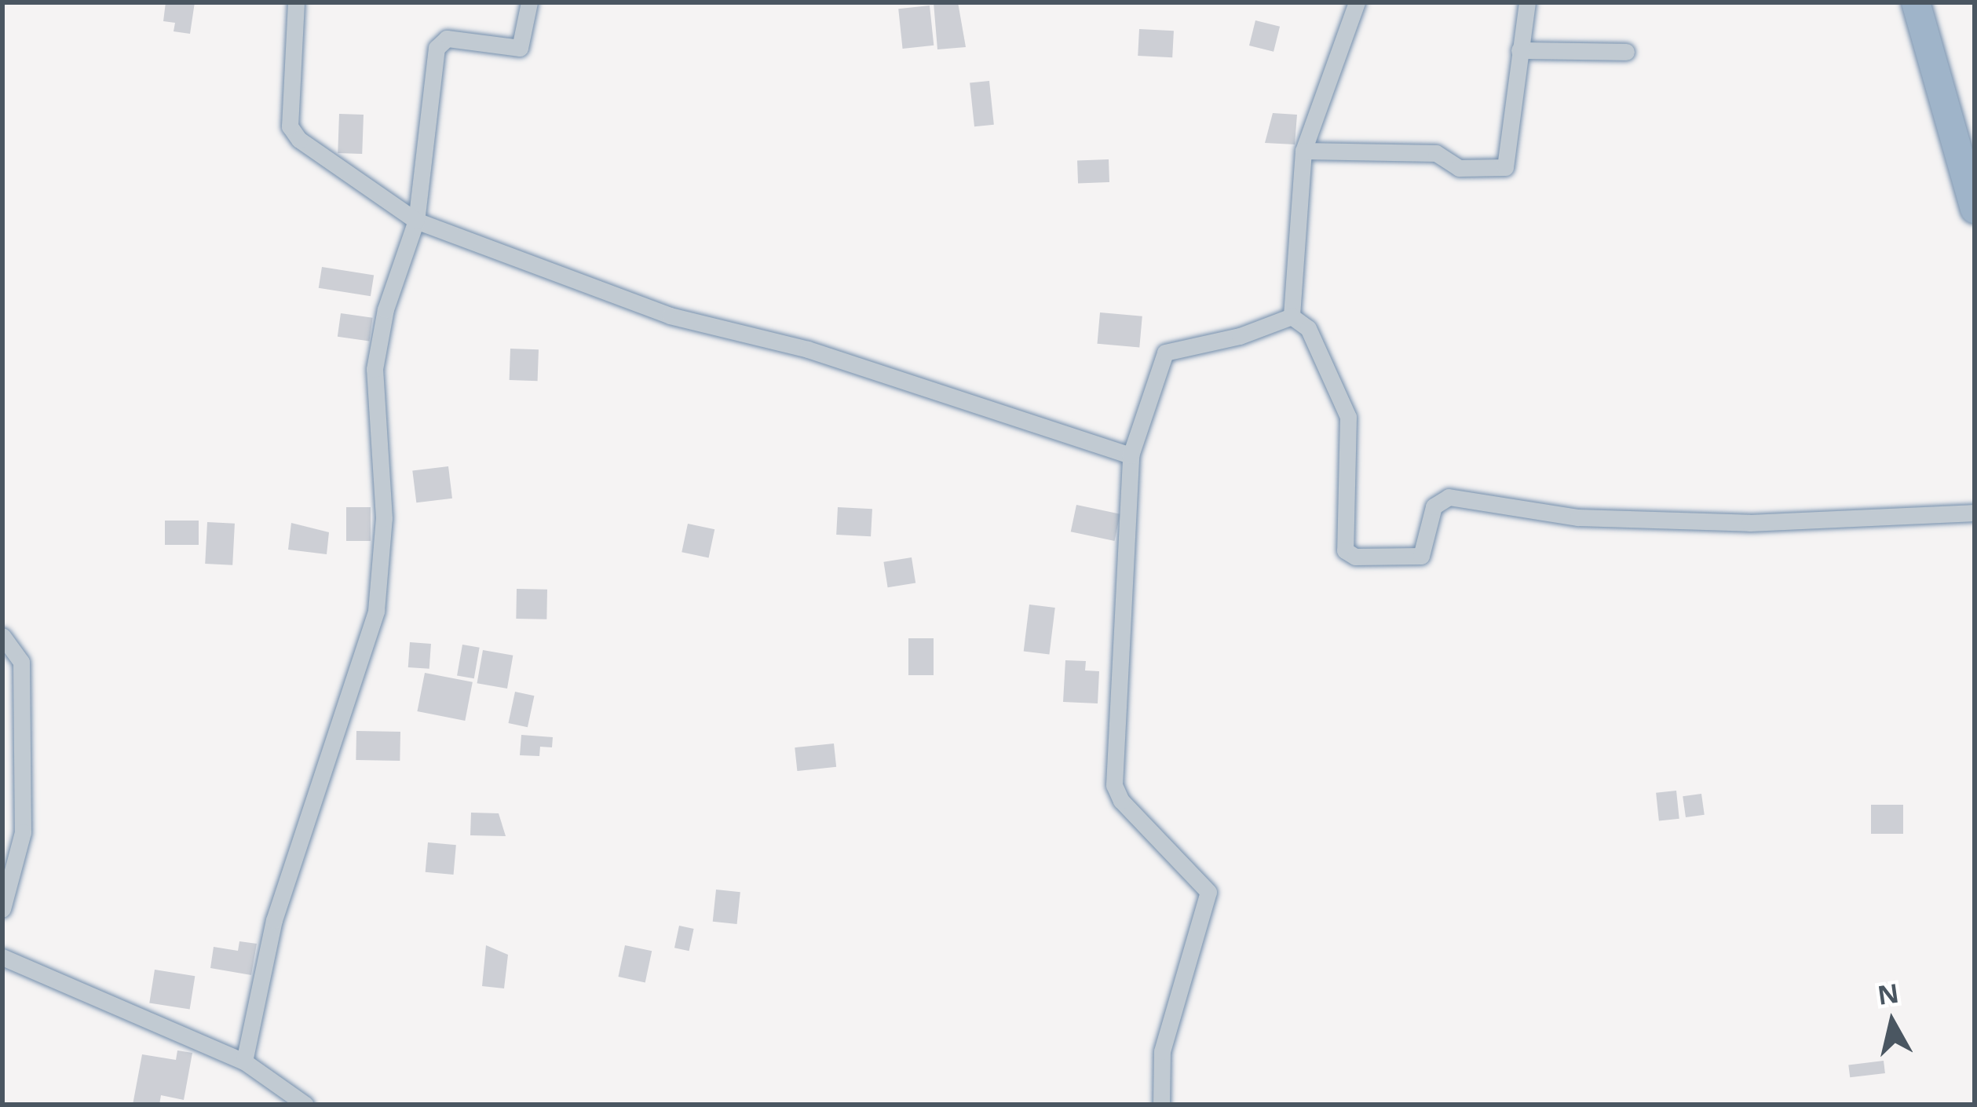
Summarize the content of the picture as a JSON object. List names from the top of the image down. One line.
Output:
{"north":"top"}
